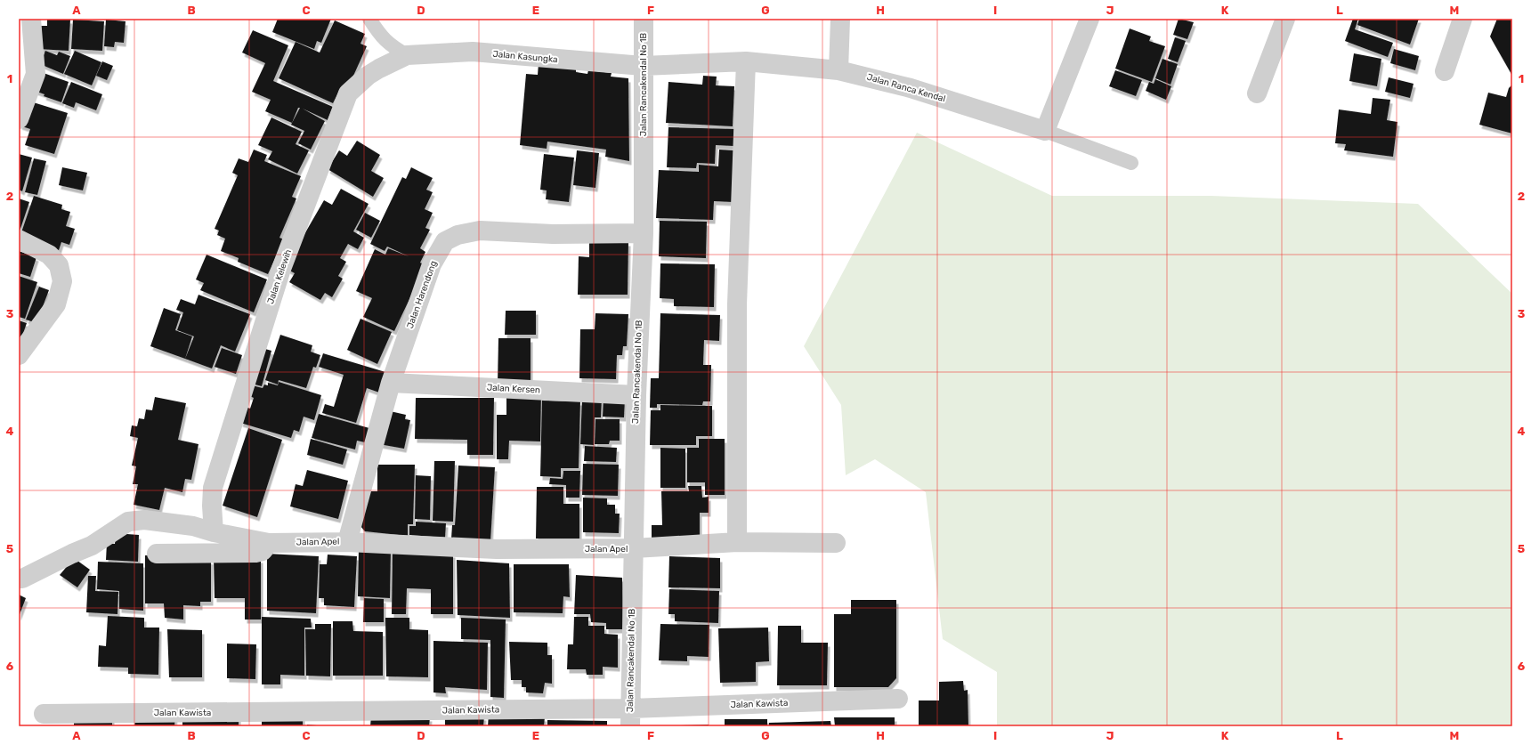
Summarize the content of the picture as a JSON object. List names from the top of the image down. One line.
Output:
{"streets":{"street":["Jalan Kasungka","Jalan Rancakendal No 1B","Jalan Ranca Kendal","Jalan Kelewih","Jalan Harendong","Jalan Kersen","Jalan Apel","Jalan Kawista"]},"crossings":[["Jalan Kasungka","Jalan Rancakendal No 1B"],["Jalan Kasungka","Jalan Ranca Kendal"],["Jalan Kasungka","Jalan Kelewih"],["Jalan Rancakendal No 1B","Jalan Ranca Kendal"],["Jalan Rancakendal No 1B","Jalan Harendong"],["Jalan Rancakendal No 1B","Jalan Kersen"],["Jalan Rancakendal No 1B","Jalan Apel"],["Jalan Rancakendal No 1B","Jalan Kawista"],["Jalan Kelewih","Jalan Apel"],["Jalan Harendong","Jalan Kersen"],["Jalan Harendong","Jalan Apel"]],"grid":{"columns":["A","B","C","D","E","F","G","H","I","J","K","L","M"],"rows":["1","2","3","4","5","6"]}}
